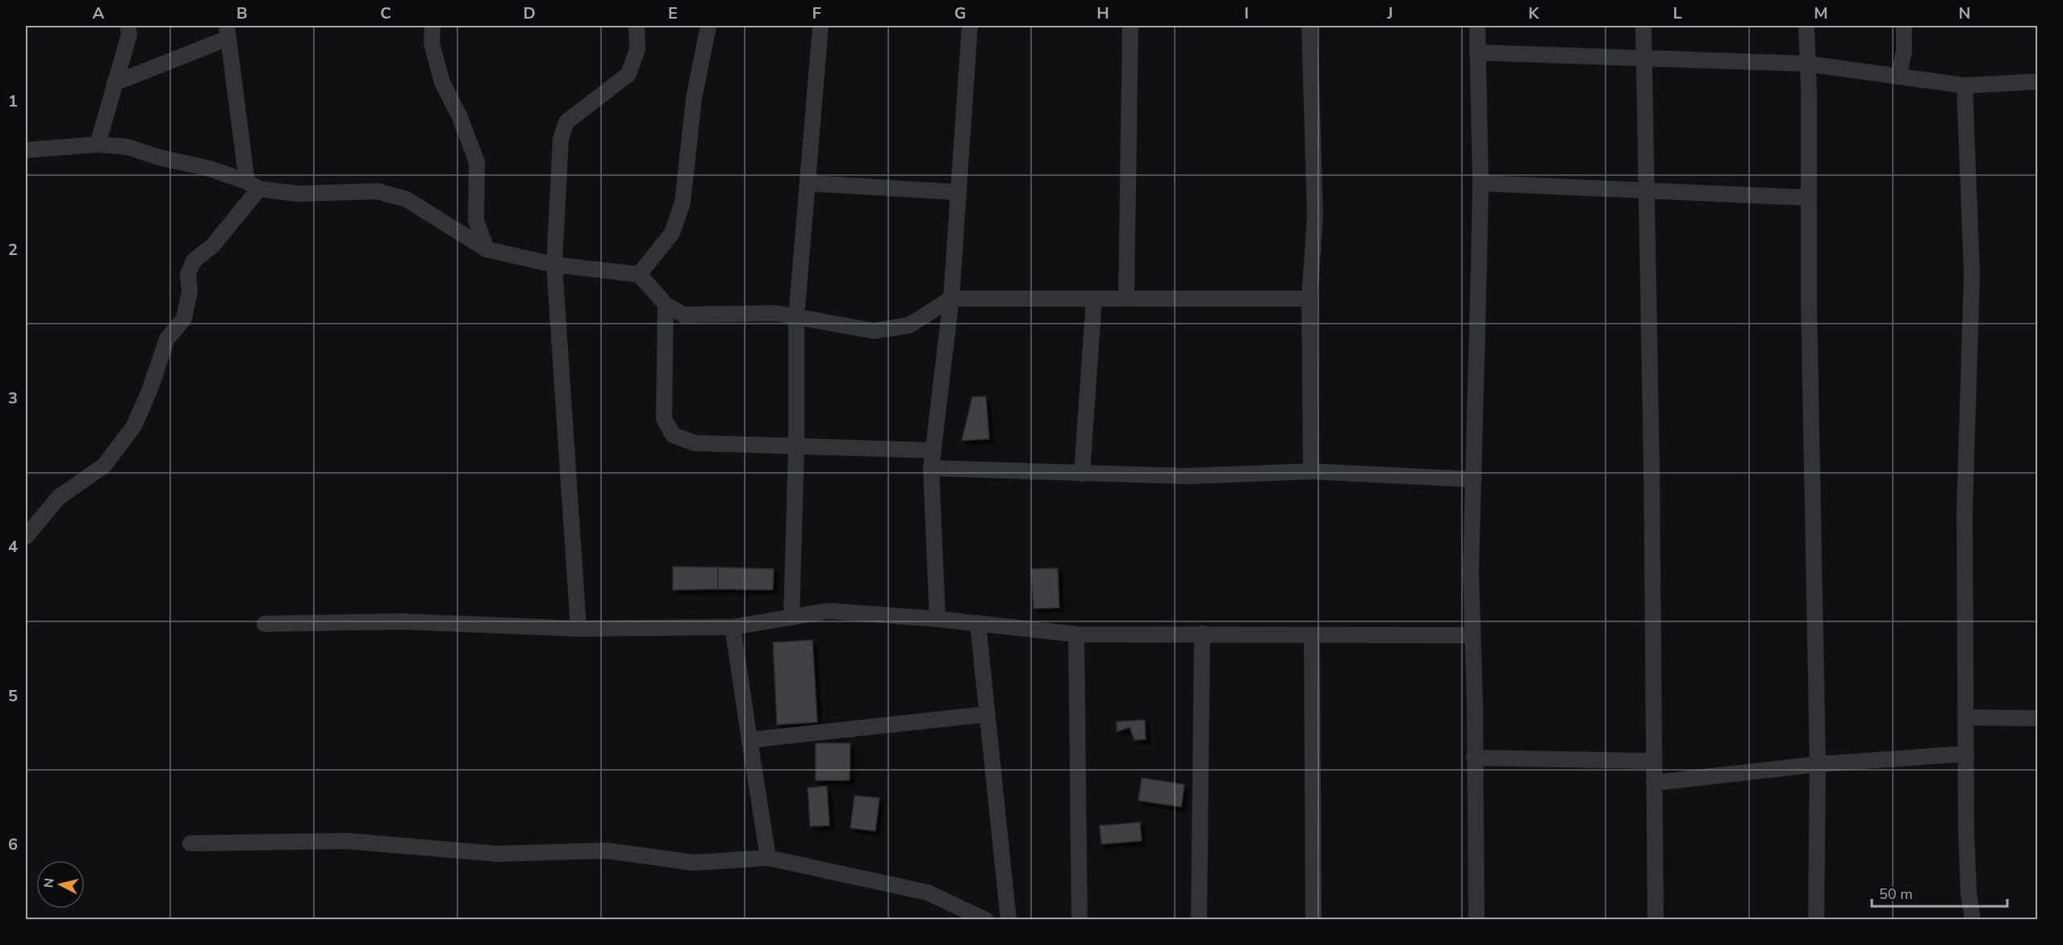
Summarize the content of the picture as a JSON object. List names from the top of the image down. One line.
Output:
{"scale_bar":"50 m","north":"left","grid":{"columns":["A","B","C","D","E","F","G","H","I","J","K","L","M","N"],"rows":["1","2","3","4","5","6"]}}
